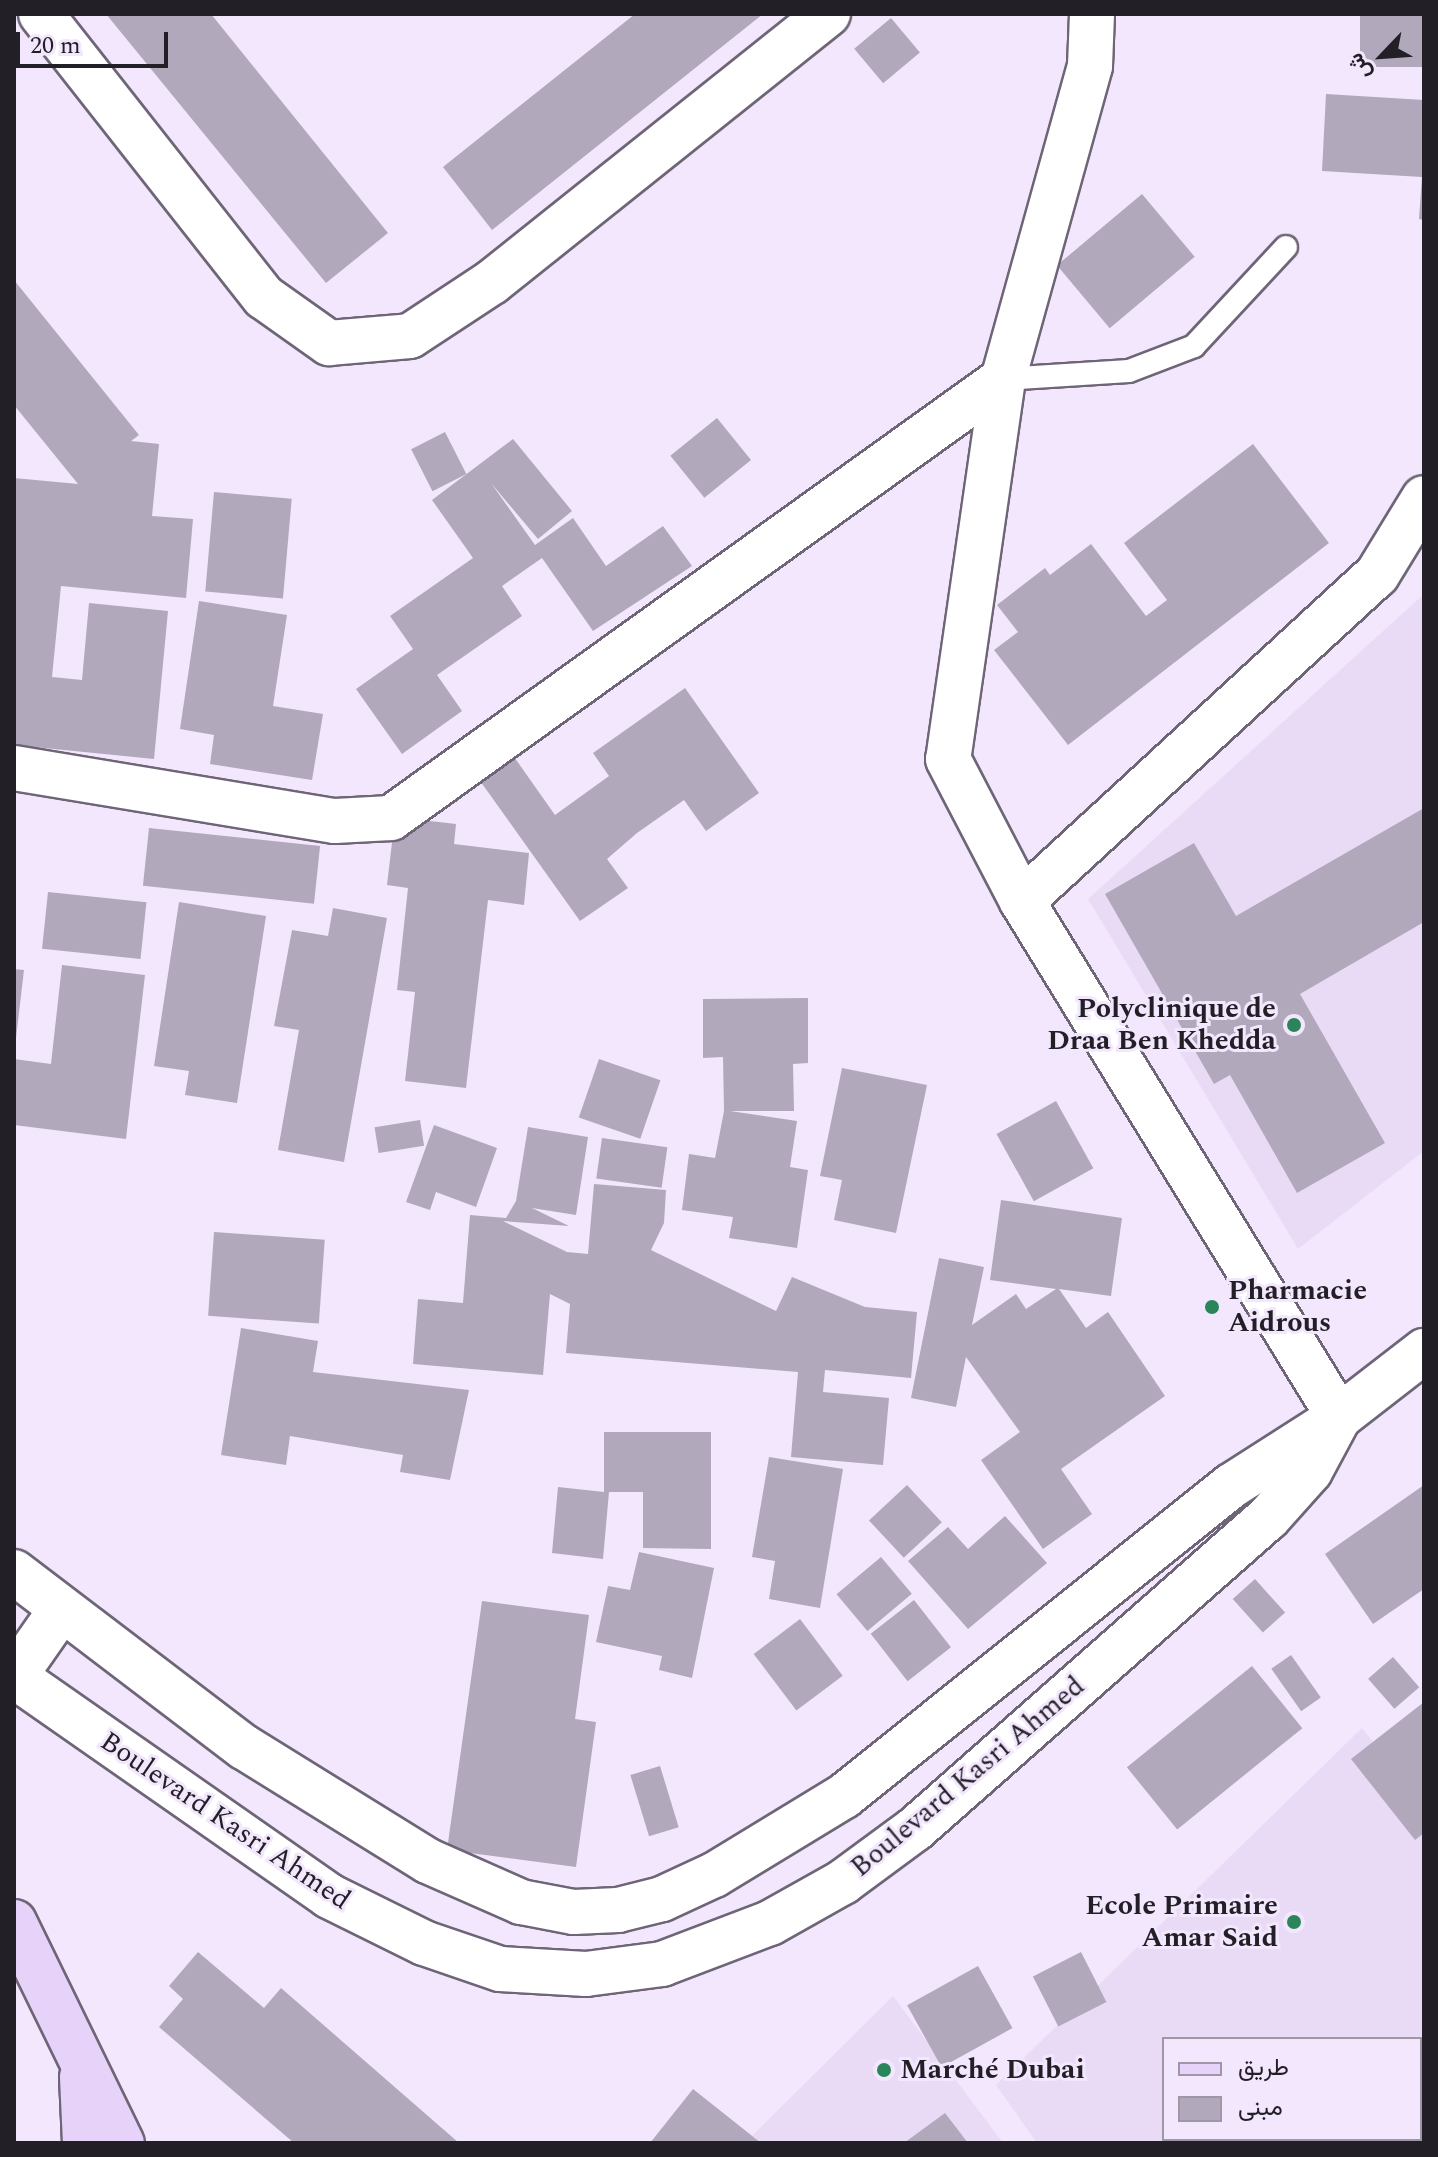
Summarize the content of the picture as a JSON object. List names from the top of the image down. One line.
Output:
{"streets":{"street":["Boulevard Kasri Ahmed"]},"places":["Polyclinique de Draa Ben Khedda","Pharmacie Aidrous","Ecole Primaire Amar Said","Marché Dubai"],"legend":["طريق","مبنى"],"scale_bar":"20 m","north":"bottom left"}
